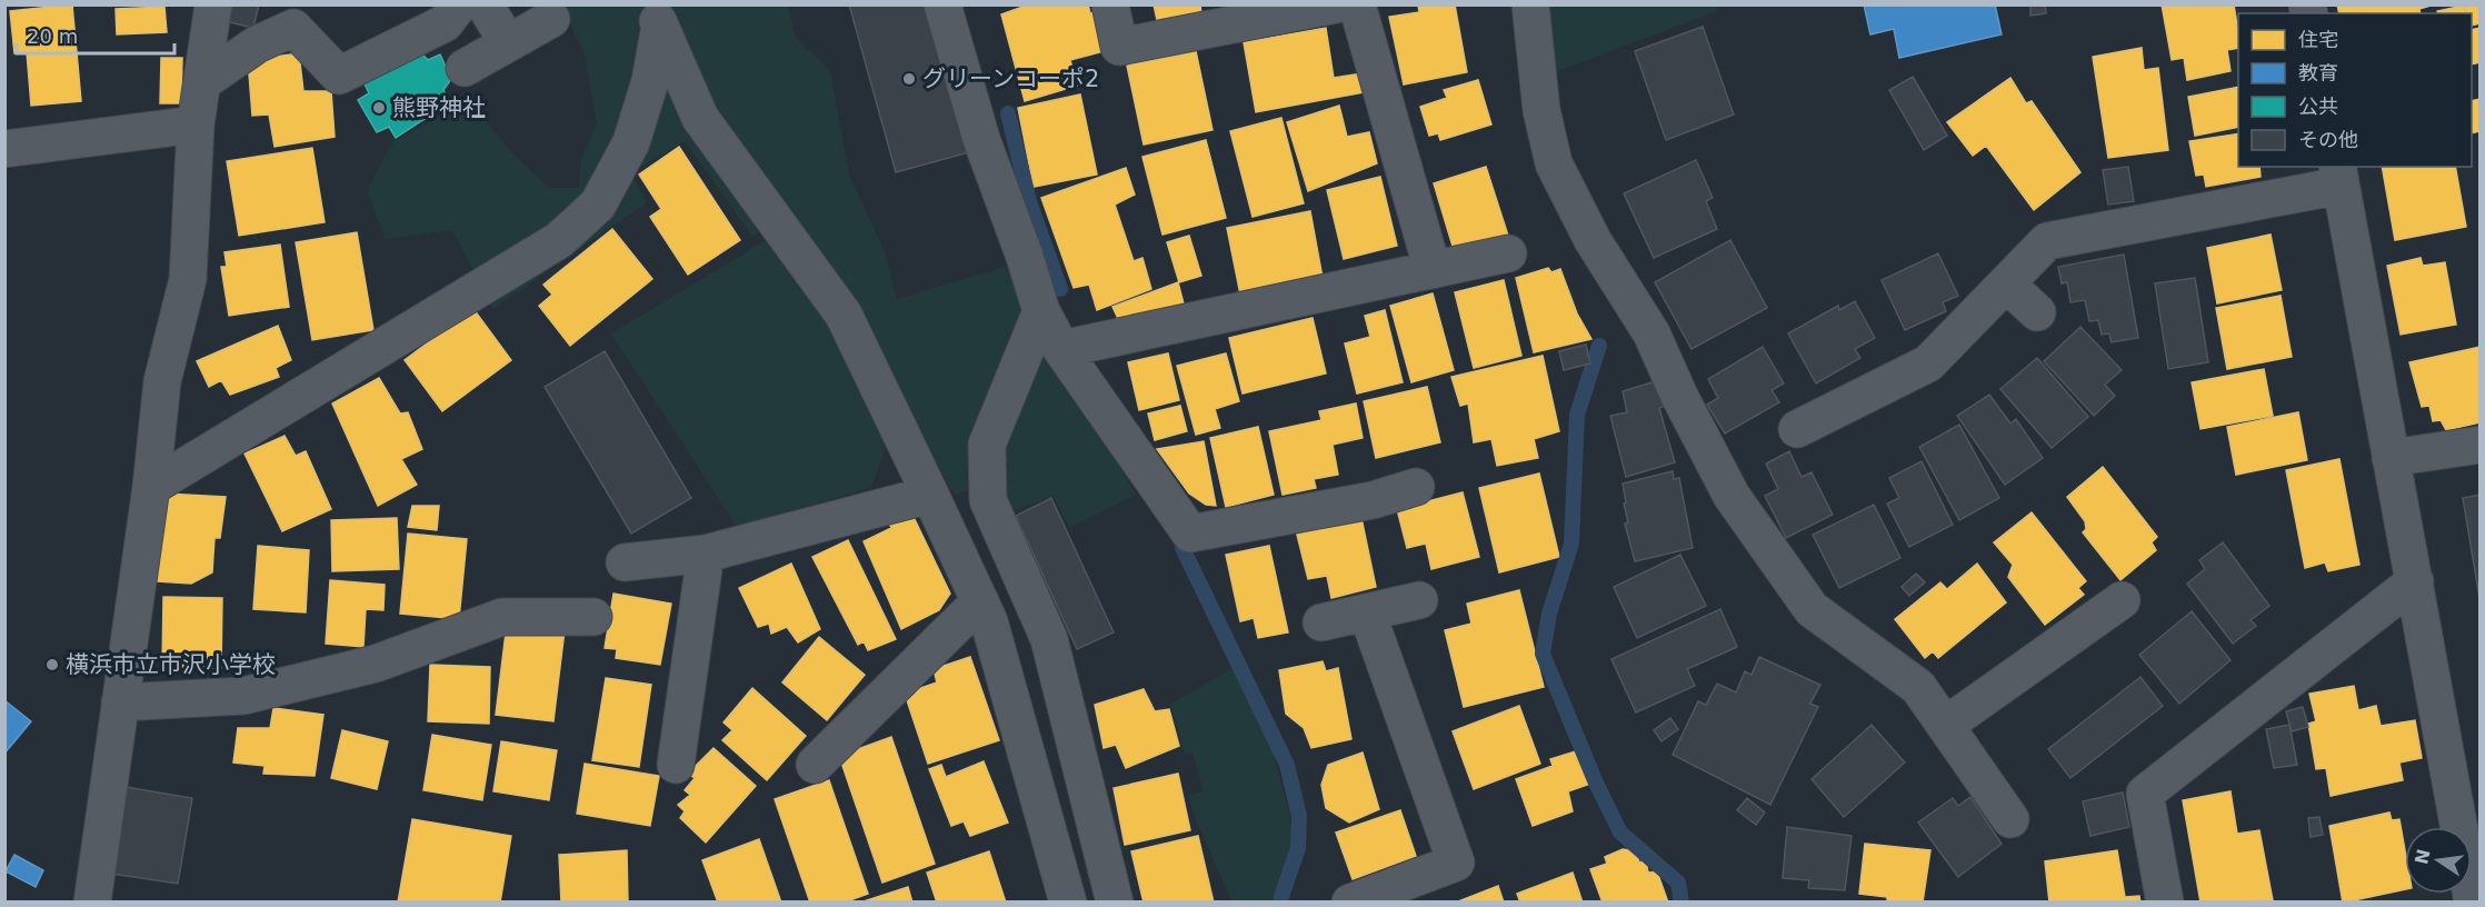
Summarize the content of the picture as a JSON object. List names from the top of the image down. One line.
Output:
{"places":["グリーンコーポ2","熊野神社","横浜市立市沢小学校"],"legend":["住宅","教育","公共","その他"],"scale_bar":"20 m","north":"left"}
